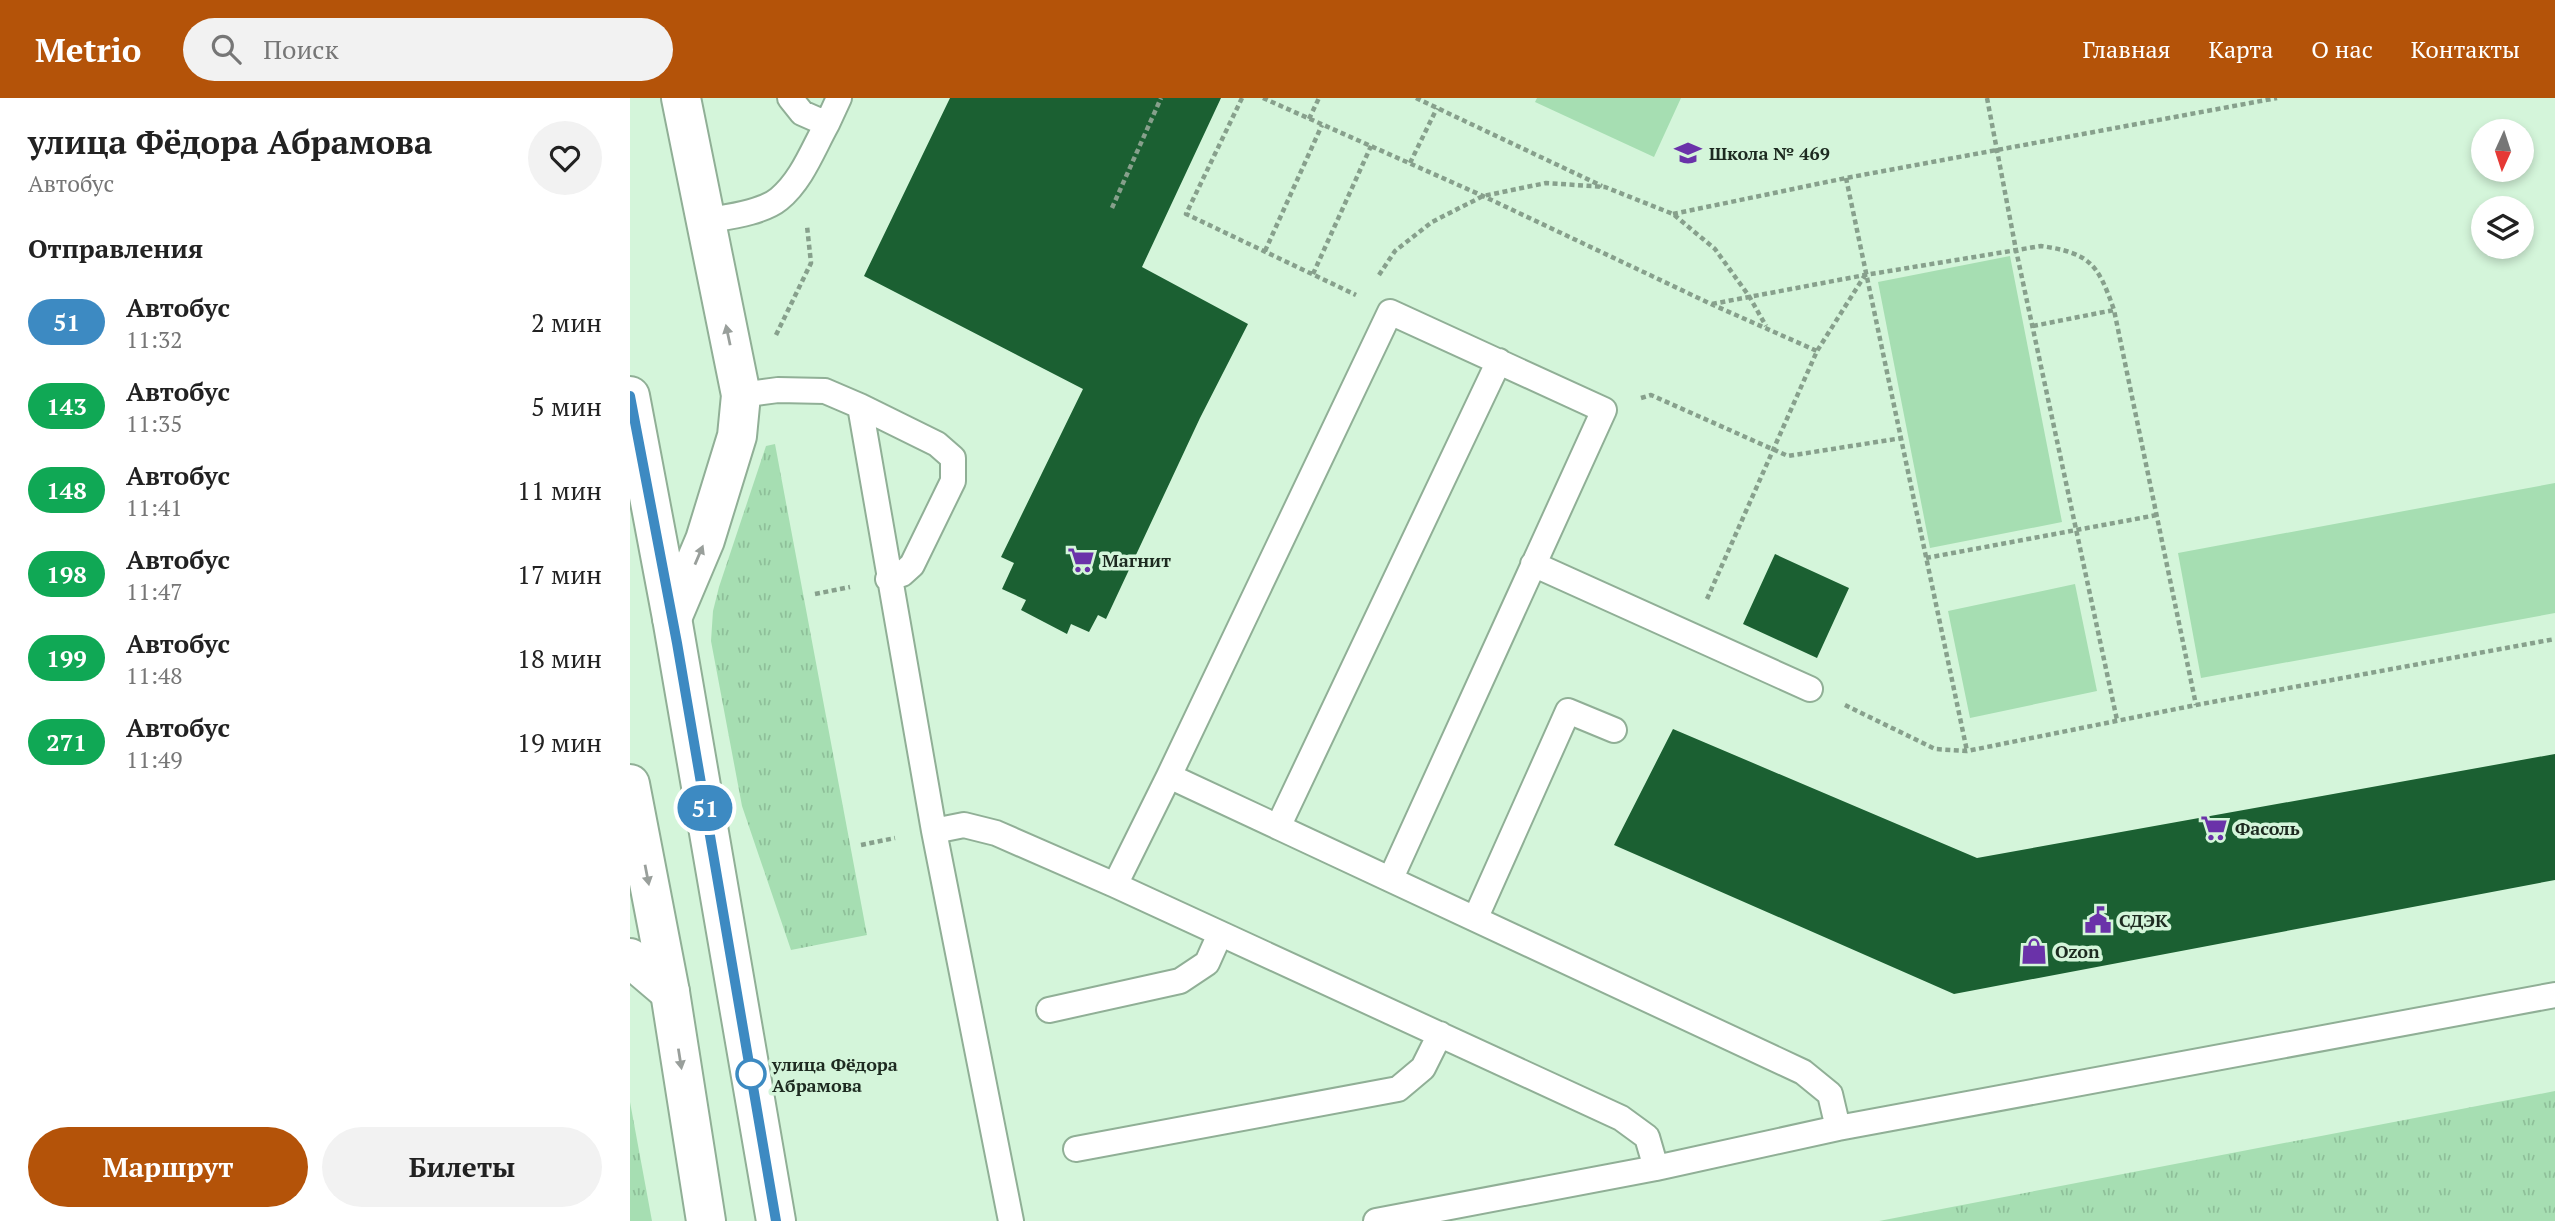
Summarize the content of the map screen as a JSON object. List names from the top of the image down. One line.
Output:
{"places":{"school or university":["Школа № 469"],"supermarket":["Магнит","Фасоль"],"public building":["СДЭК"],"shop":["Ozon"],"other":["улица Фёдора Абрамова"]},"lines":["bus line 51"],"north":"bottom","page":{"header":"Metrio","search":"Поиск","nav":["Главная","Карта","О нас","Контакты"],"heading":[["улица Фёдора Абрамова","Автобус"],"Отправления"],"on_map":"51","list":[{"mark":"51","name":"Автобус","note":"11:32","value":"2 мин"},{"mark":"143","name":"Автобус","note":"11:35","value":"5 мин"},{"mark":"148","name":"Автобус","note":"11:41","value":"11 мин"},{"mark":"198","name":"Автобус","note":"11:47","value":"17 мин"},{"mark":"199","name":"Автобус","note":"11:48","value":"18 мин"},{"mark":"271","name":"Автобус","note":"11:49","value":"19 мин"}],"buttons":["Маршрут","Билеты"]}}
